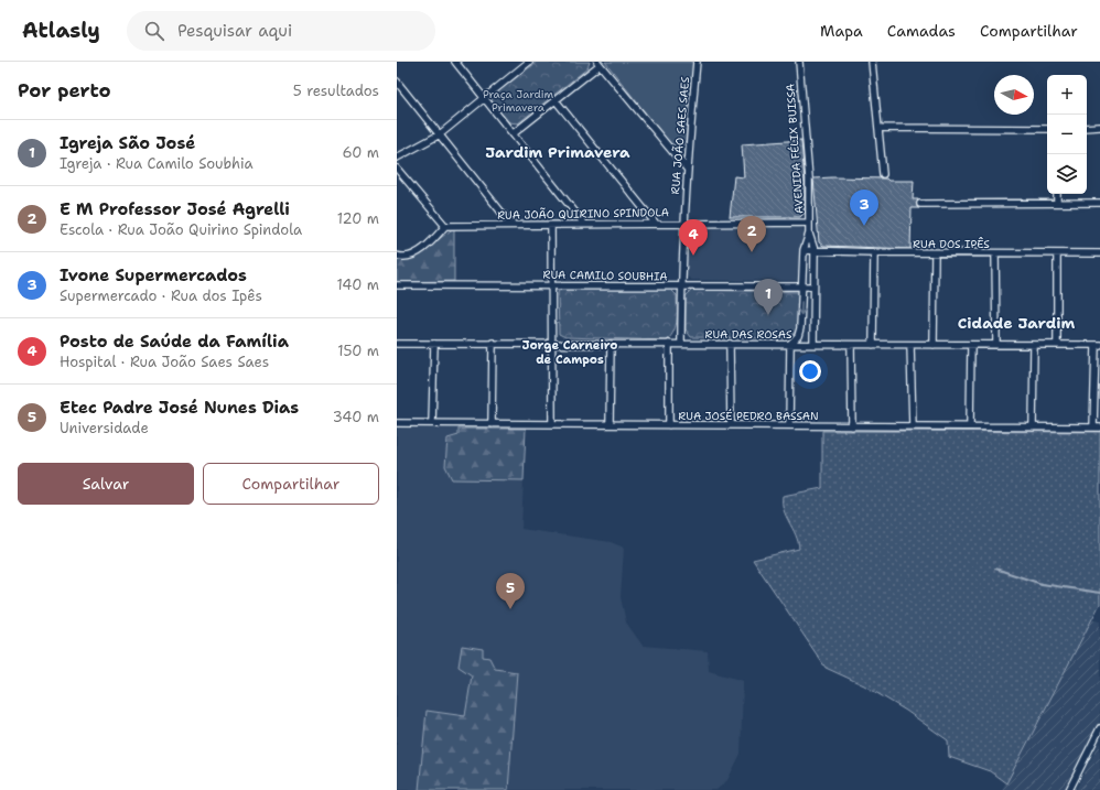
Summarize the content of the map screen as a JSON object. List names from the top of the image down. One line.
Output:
{"streets":{"street":["RUA JOÃO SAES SAES","AVENIDA FÉLIX BUISSA","RUA JOÃO QUIRINO SPINDOLA","RUA DOS IPÊS","RUA CAMILO SOUBHIA","RUA DAS ROSAS","RUA JOSÉ PEDRO BASSAN"]},"crossings":[["RUA JOÃO SAES SAES","RUA JOÃO QUIRINO SPINDOLA"],["RUA JOÃO SAES SAES","RUA CAMILO SOUBHIA"],["RUA JOÃO SAES SAES","RUA DAS ROSAS"],["AVENIDA FÉLIX BUISSA","RUA JOÃO QUIRINO SPINDOLA"],["AVENIDA FÉLIX BUISSA","RUA DOS IPÊS"],["AVENIDA FÉLIX BUISSA","RUA CAMILO SOUBHIA"],["AVENIDA FÉLIX BUISSA","RUA DAS ROSAS"]],"districts":["Jardim Primavera","Cidade Jardim","Jorge Carneiro de Campos"],"parks":["Praça Jardim Primavera"],"north":"right","page":{"header":"Atlasly","search":"Pesquisar aqui","nav":["Mapa","Camadas","Compartilhar"],"heading":["Por perto","5 resultados"],"map_buttons":["+","−"],"list":[{"mark":"1","name":"Igreja São José","note":"Igreja · Rua Camilo Soubhia","value":"60 m"},{"mark":"2","name":"E M Professor José Agrelli","note":"Escola · Rua João Quirino Spindola","value":"120 m"},{"mark":"3","name":"Ivone Supermercados","note":"Supermercado · Rua dos Ipês","value":"140 m"},{"mark":"4","name":"Posto de Saúde da Família","note":"Hospital · Rua João Saes Saes","value":"150 m"},{"mark":"5","name":"Etec Padre José Nunes Dias","note":"Universidade","value":"340 m"}],"pins":["3","2","4","1","5"],"buttons":["Salvar","Compartilhar"]}}
